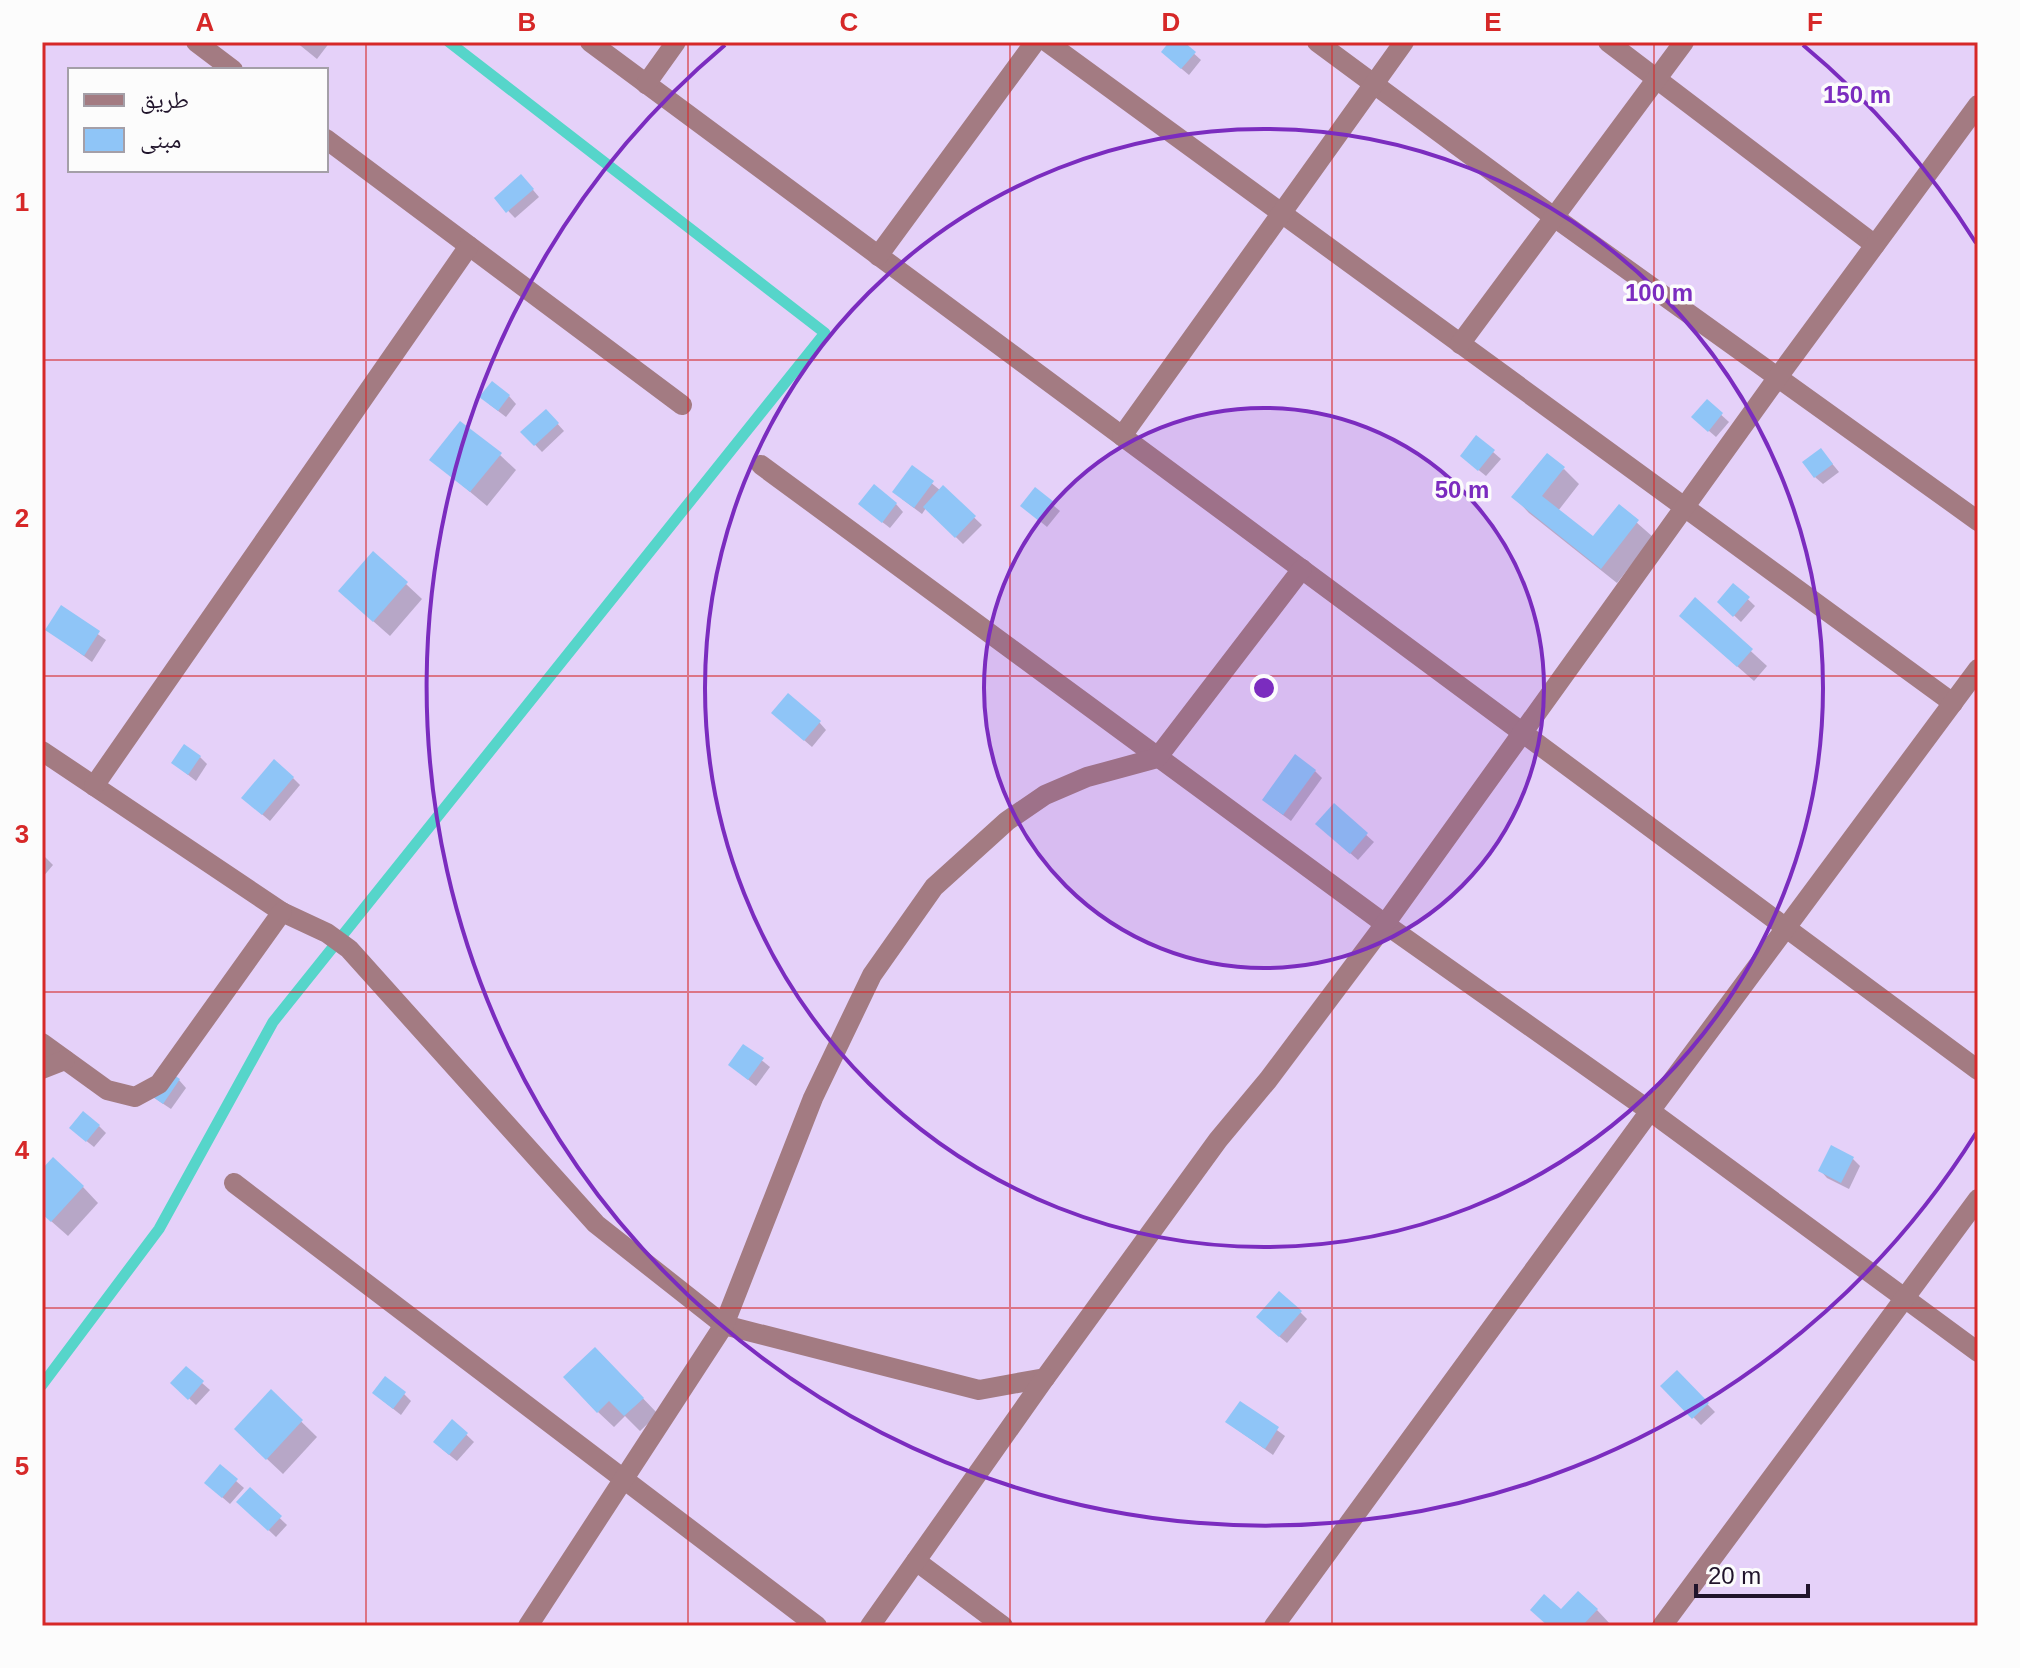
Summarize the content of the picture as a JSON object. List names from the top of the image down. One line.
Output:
{"legend":["طريق","مبنى"],"scale_bar":"20 m","grid":{"columns":["A","B","C","D","E","F"],"rows":["1","2","3","4","5"]},"rings":["150 m","100 m","50 m"]}
